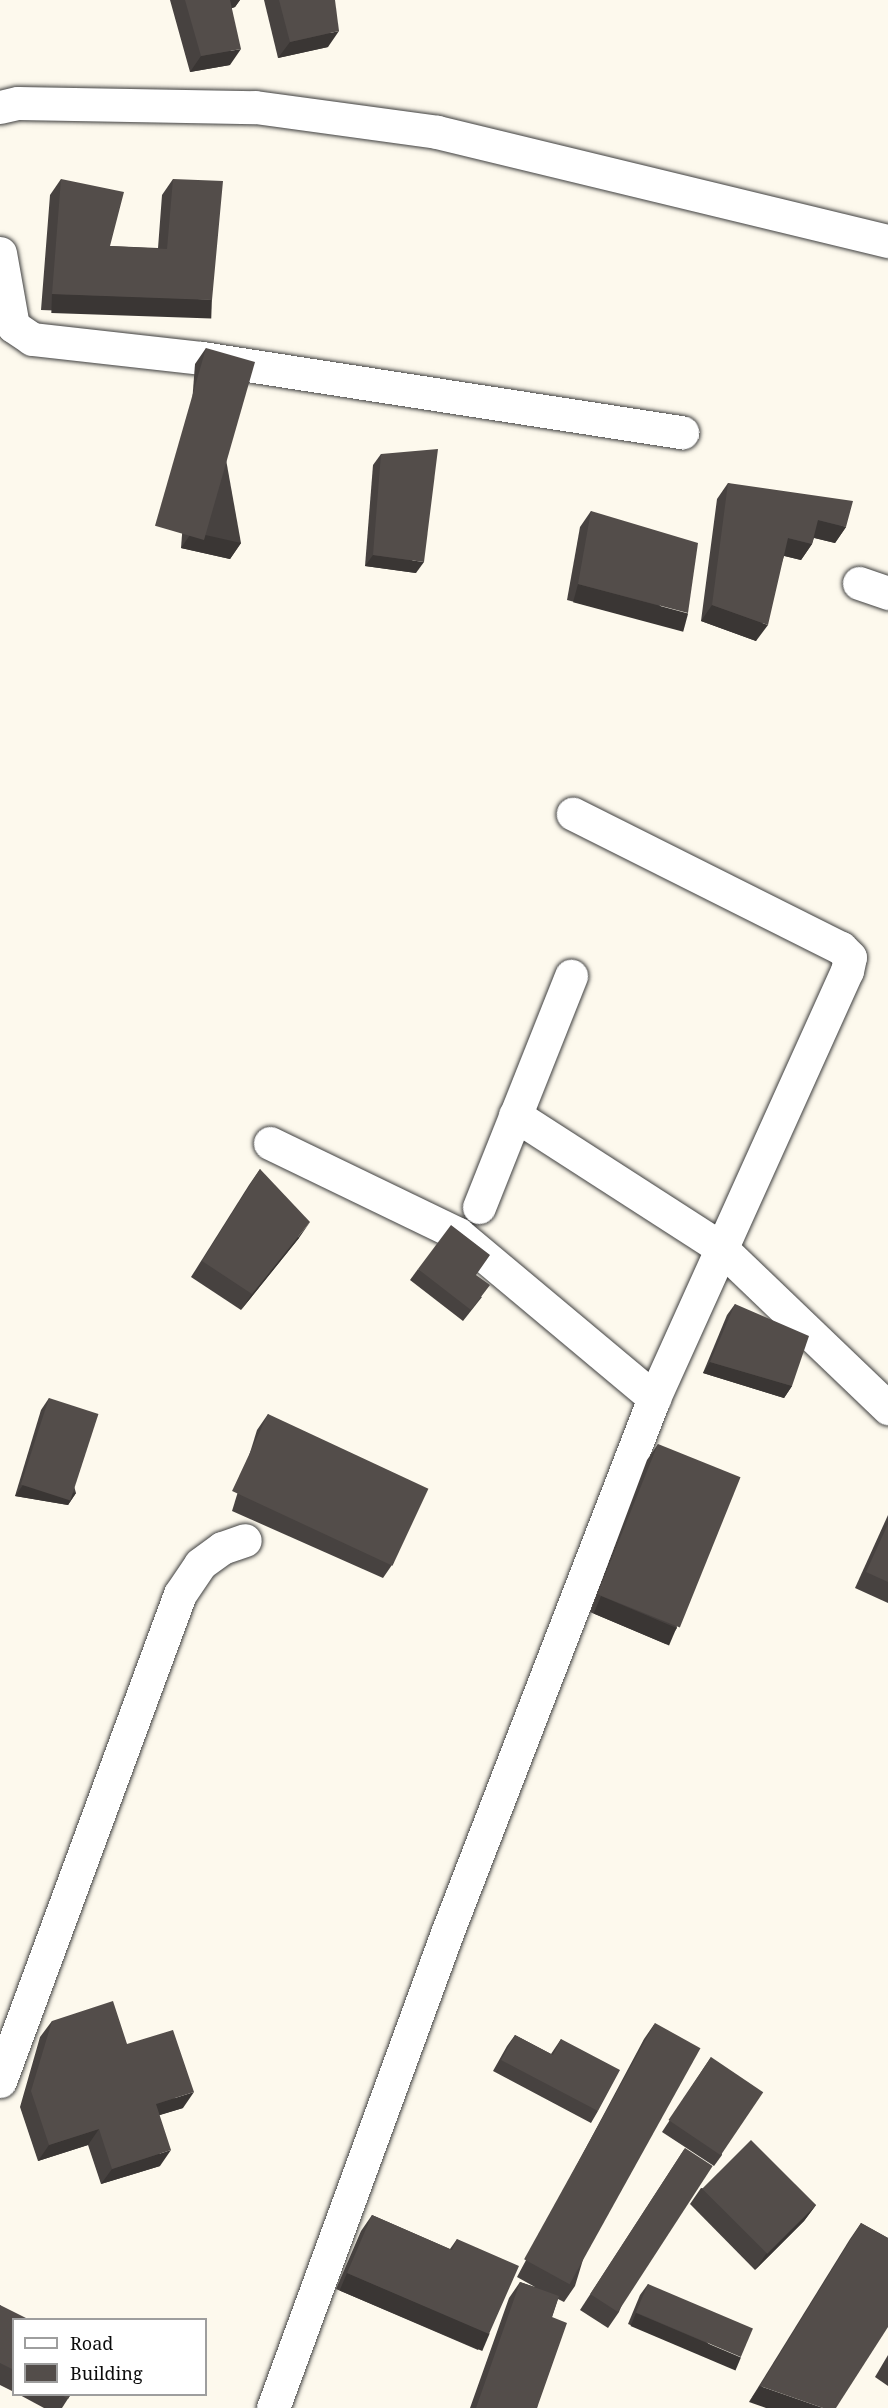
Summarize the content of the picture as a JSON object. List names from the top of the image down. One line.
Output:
{"legend":["Road","Building"]}
